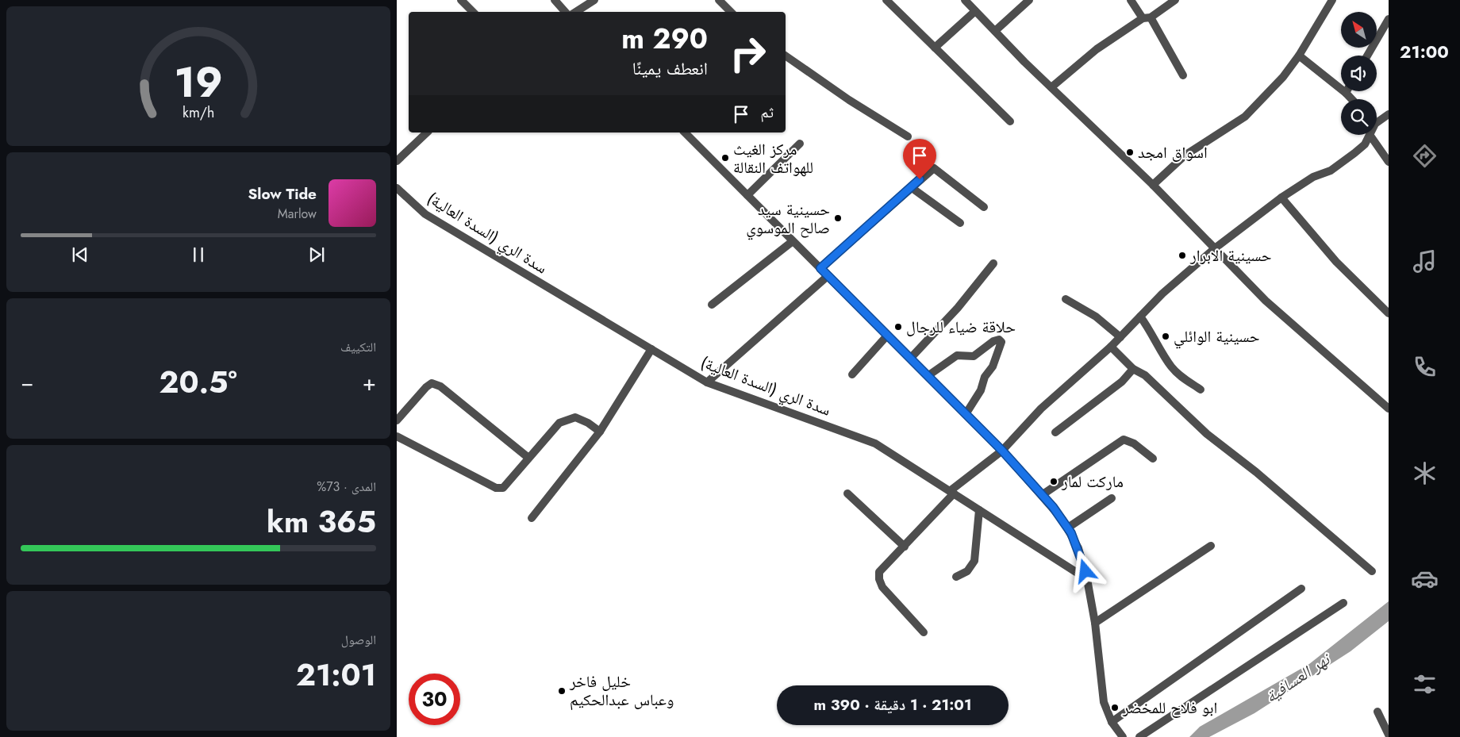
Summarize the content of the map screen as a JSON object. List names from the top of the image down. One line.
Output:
{"streets":{"street":["سدة الري (السدة العالية)"]},"water":["نهر العسافية"],"places":["اسواق امجد","مركز الغيث للهواتف النقالة","حسينية سيد صالح الموسوي","حسينية الابرار","حلاقة ضياء للرجال","حسينية الوائلي","ماركت لمار","خليل فاخر وعباس عبدالحكيم","ابو فلاح للمخضر"],"north":"top left","page":{"tabs":"21:00","turn":["290 m","انعطف يمينًا"],"then":"ثم","song":["Slow Tide","Marlow"],"tile":["التكييف",["المدى · 73%","365 km"],["الوصول","21:01"]],"heat":["−","20.5°","+"],"limit":"30","trip":"21:01 · 1 دقيقة · 390 m","gauge":["19","km/h"]}}
